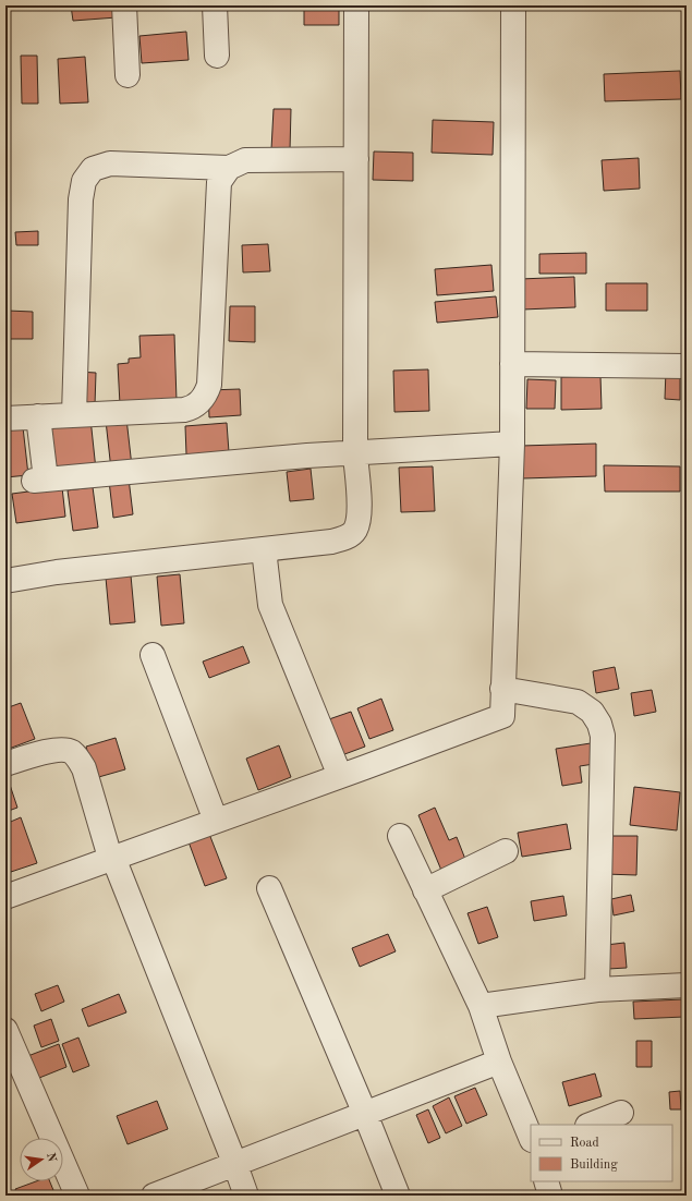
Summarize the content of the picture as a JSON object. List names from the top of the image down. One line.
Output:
{"legend":["Road","Building"],"north":"right"}
